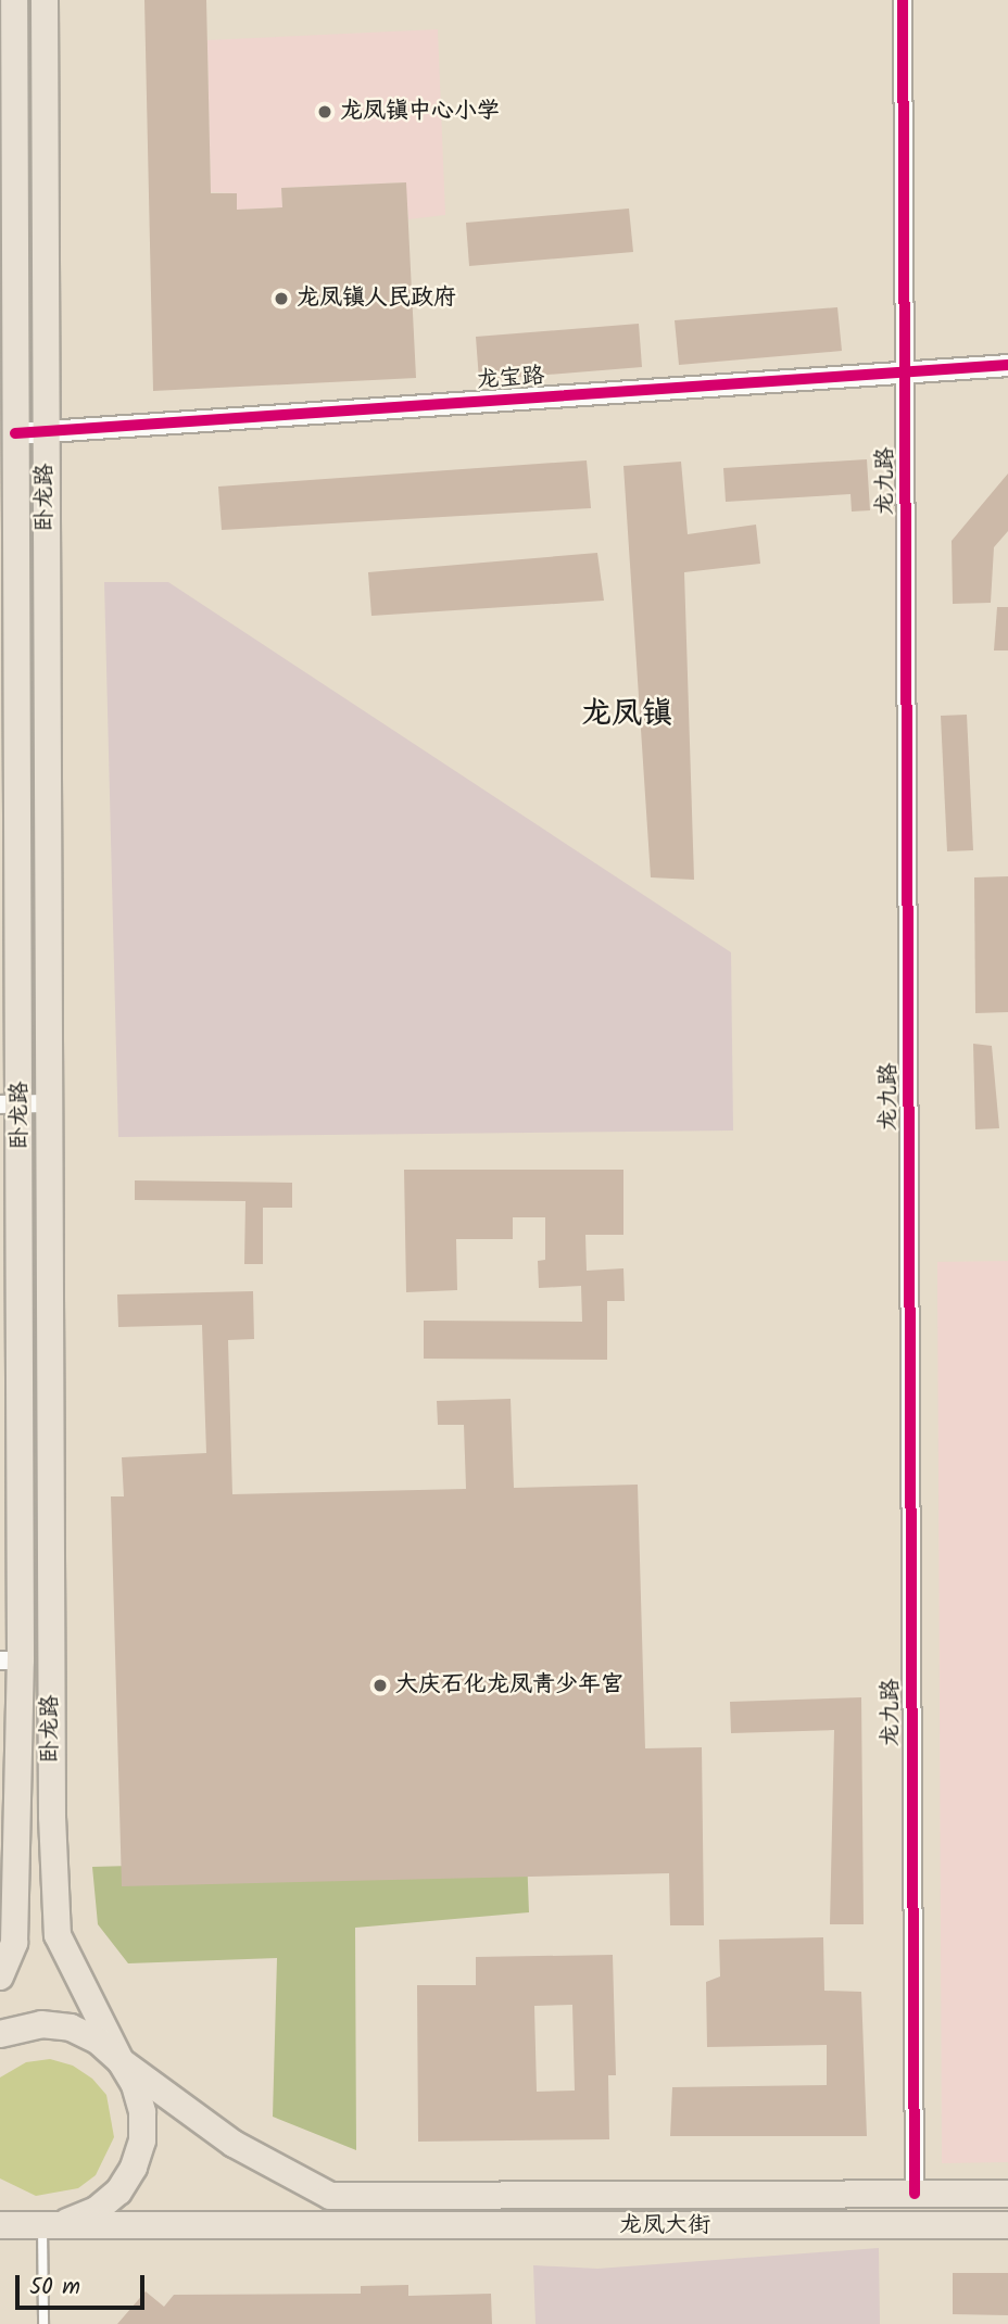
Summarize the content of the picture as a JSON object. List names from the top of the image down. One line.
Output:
{"streets":{"main road":["卧龙路","龙凤大街"],"street":["龙宝路","龙九路"]},"crossings":[["龙宝路","龙九路"],["龙宝路","卧龙路"],["龙九路","龙凤大街"],["卧龙路","龙凤大街"]],"districts":["龙凤镇"],"places":["龙凤镇中心小学","龙凤镇人民政府","大庆石化龙凤青少年宫"],"scale_bar":"50 m"}
